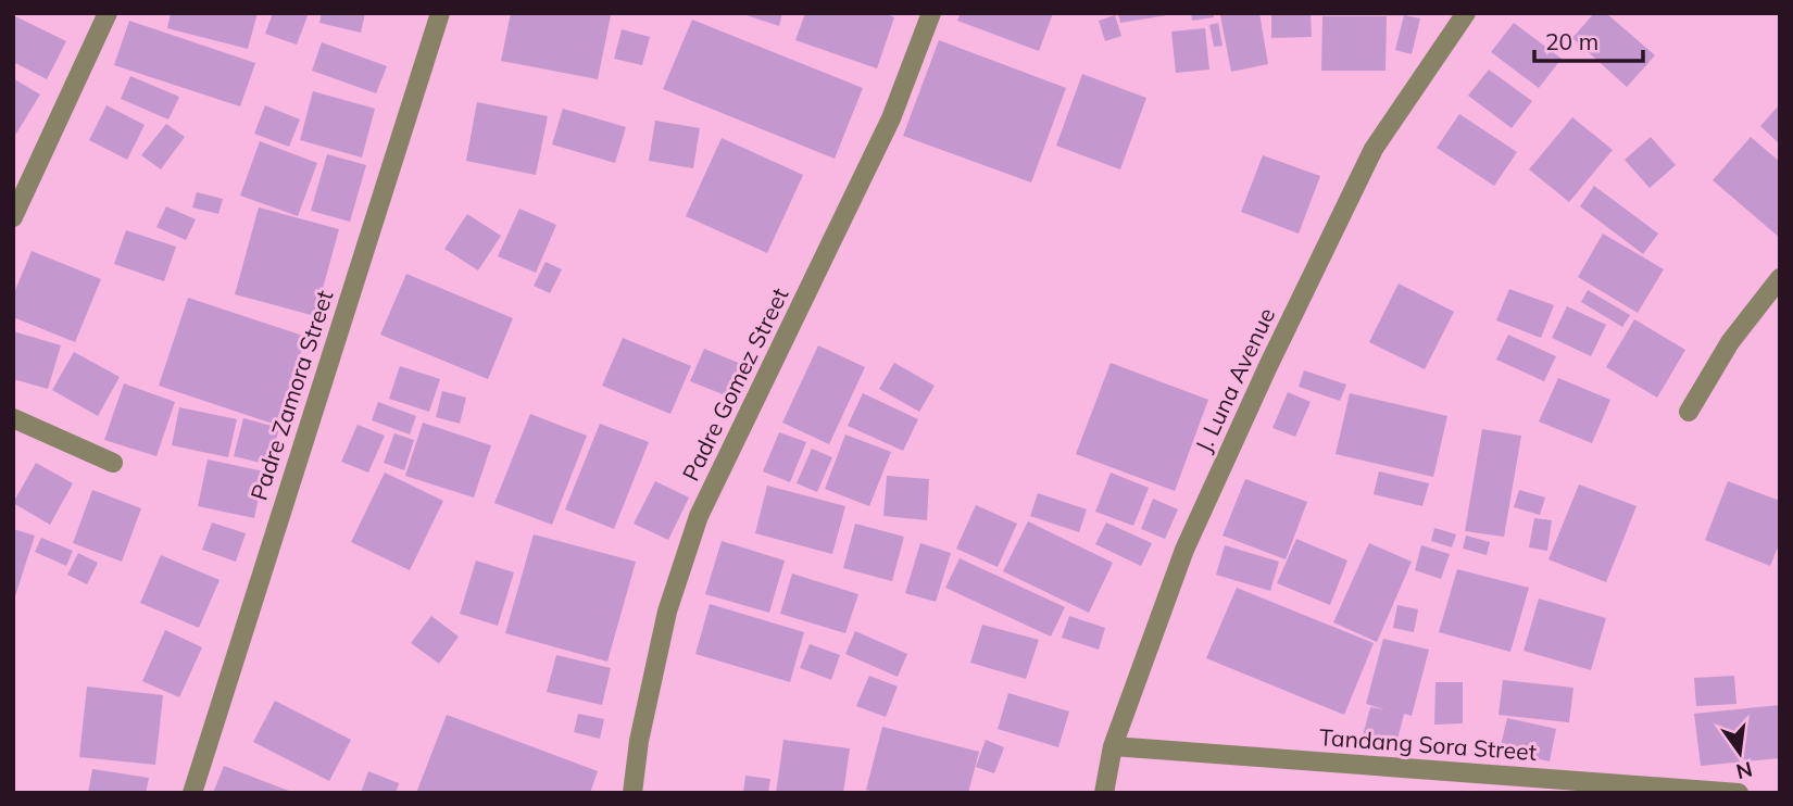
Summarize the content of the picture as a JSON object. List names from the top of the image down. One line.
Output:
{"streets":{"street":["J. Luna Avenue","Padre Gomez Street","Padre Zamora Street","Tandang Sora Street"]},"crossings":[["J. Luna Avenue","Tandang Sora Street"]],"scale_bar":"20 m","north":"bottom"}
